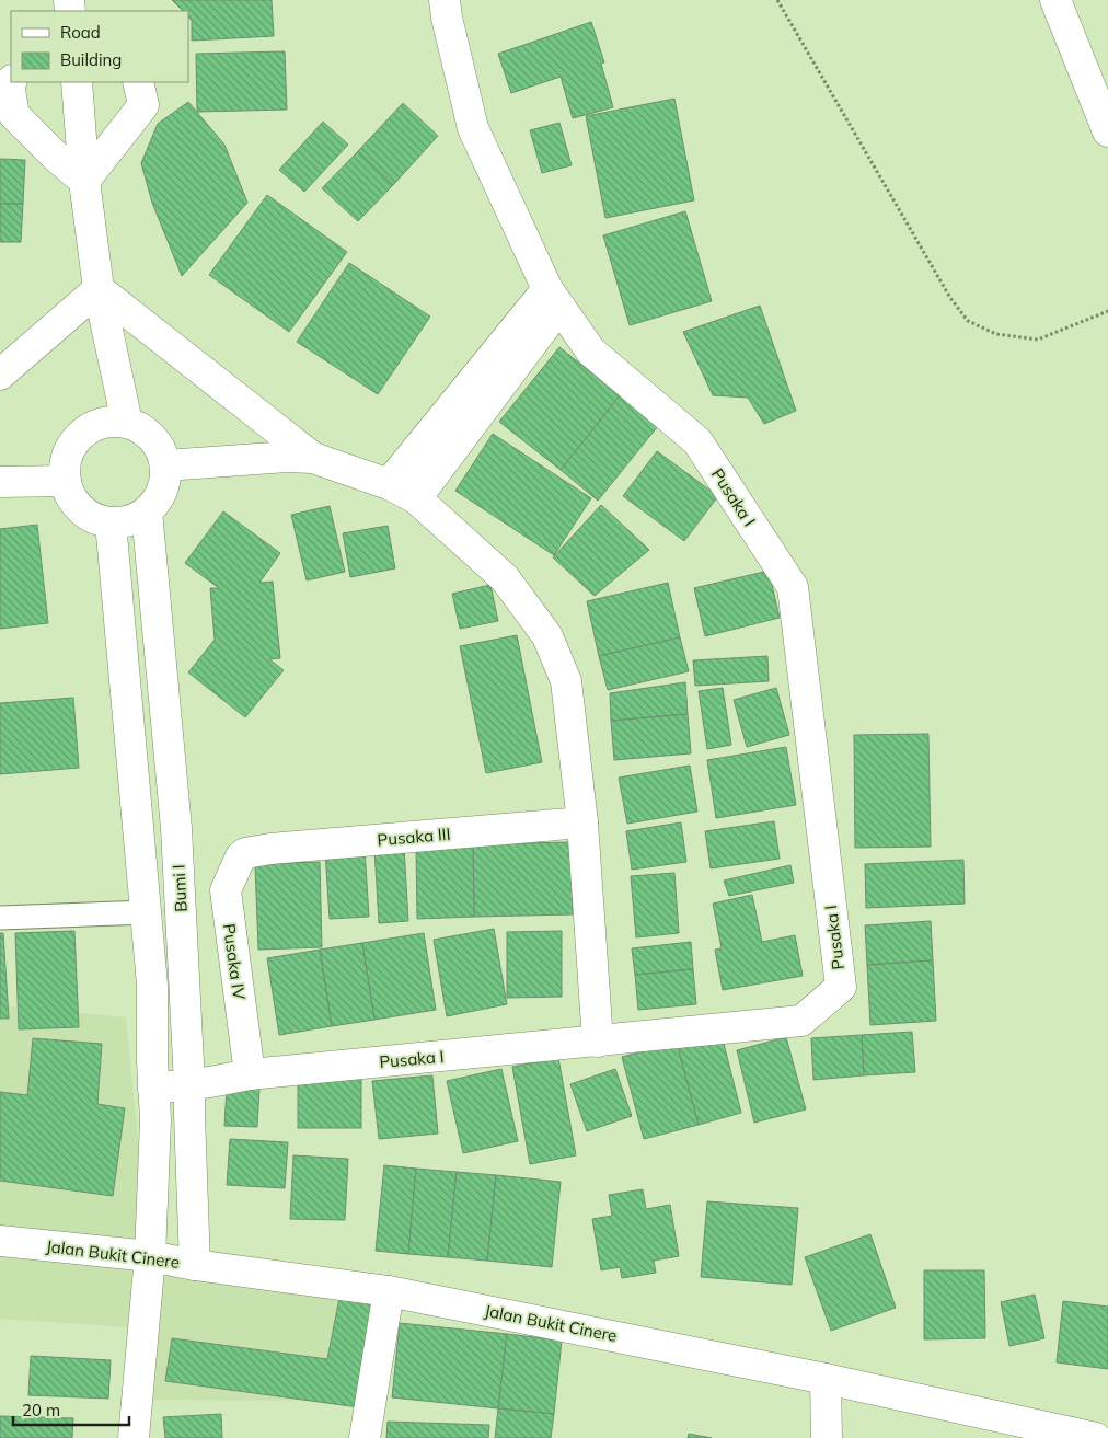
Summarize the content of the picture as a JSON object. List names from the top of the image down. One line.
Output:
{"streets":{"street":["Pusaka I","Pusaka III","Bumi I","Pusaka IV","Jalan Bukit Cinere"]},"crossings":[["Pusaka I","Bumi I"],["Pusaka I","Pusaka IV"],["Pusaka III","Pusaka IV"],["Bumi I","Jalan Bukit Cinere"]],"legend":["Road","Building"],"scale_bar":"20 m"}
